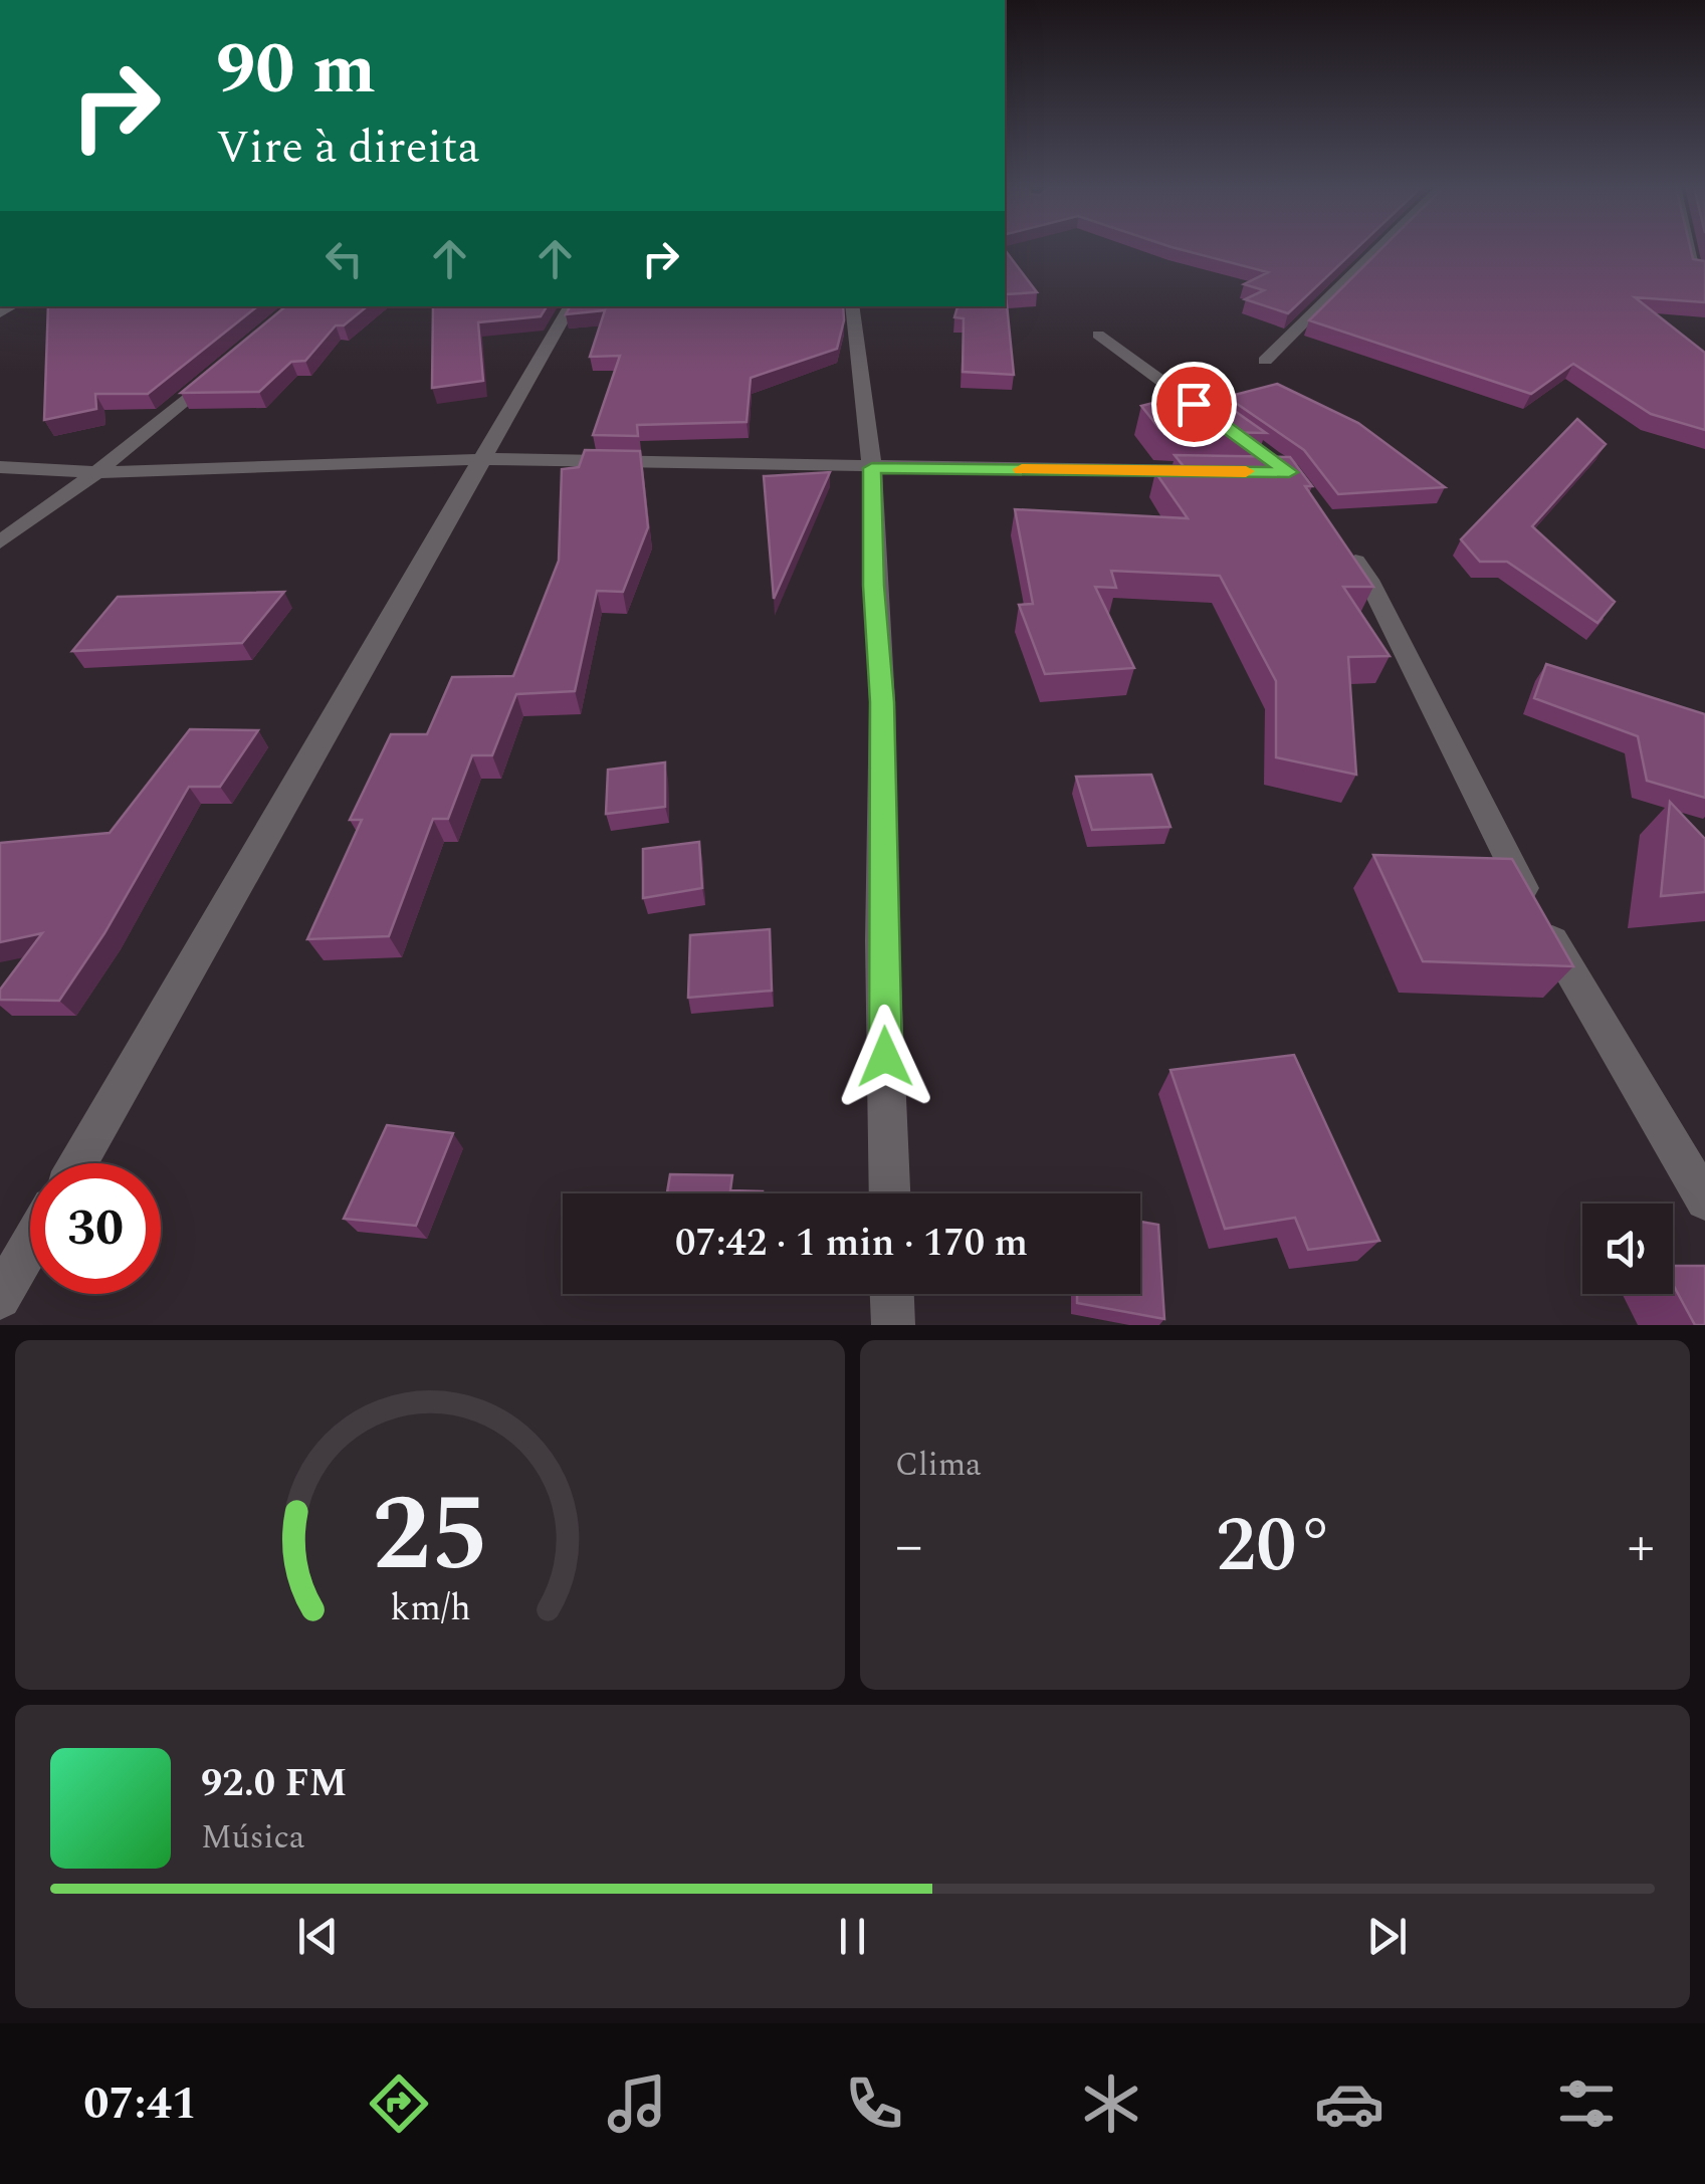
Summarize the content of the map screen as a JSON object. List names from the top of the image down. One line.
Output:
{"page":{"turn":["90 m","Vire à direita"],"limit":"30","trip":"07:42 · 1 min · 170 m","tile":"Clima","heat":["−","20°","+"],"song":["92.0 FM","Música"],"tabs":"07:41","gauge":["25","km/h"]}}
